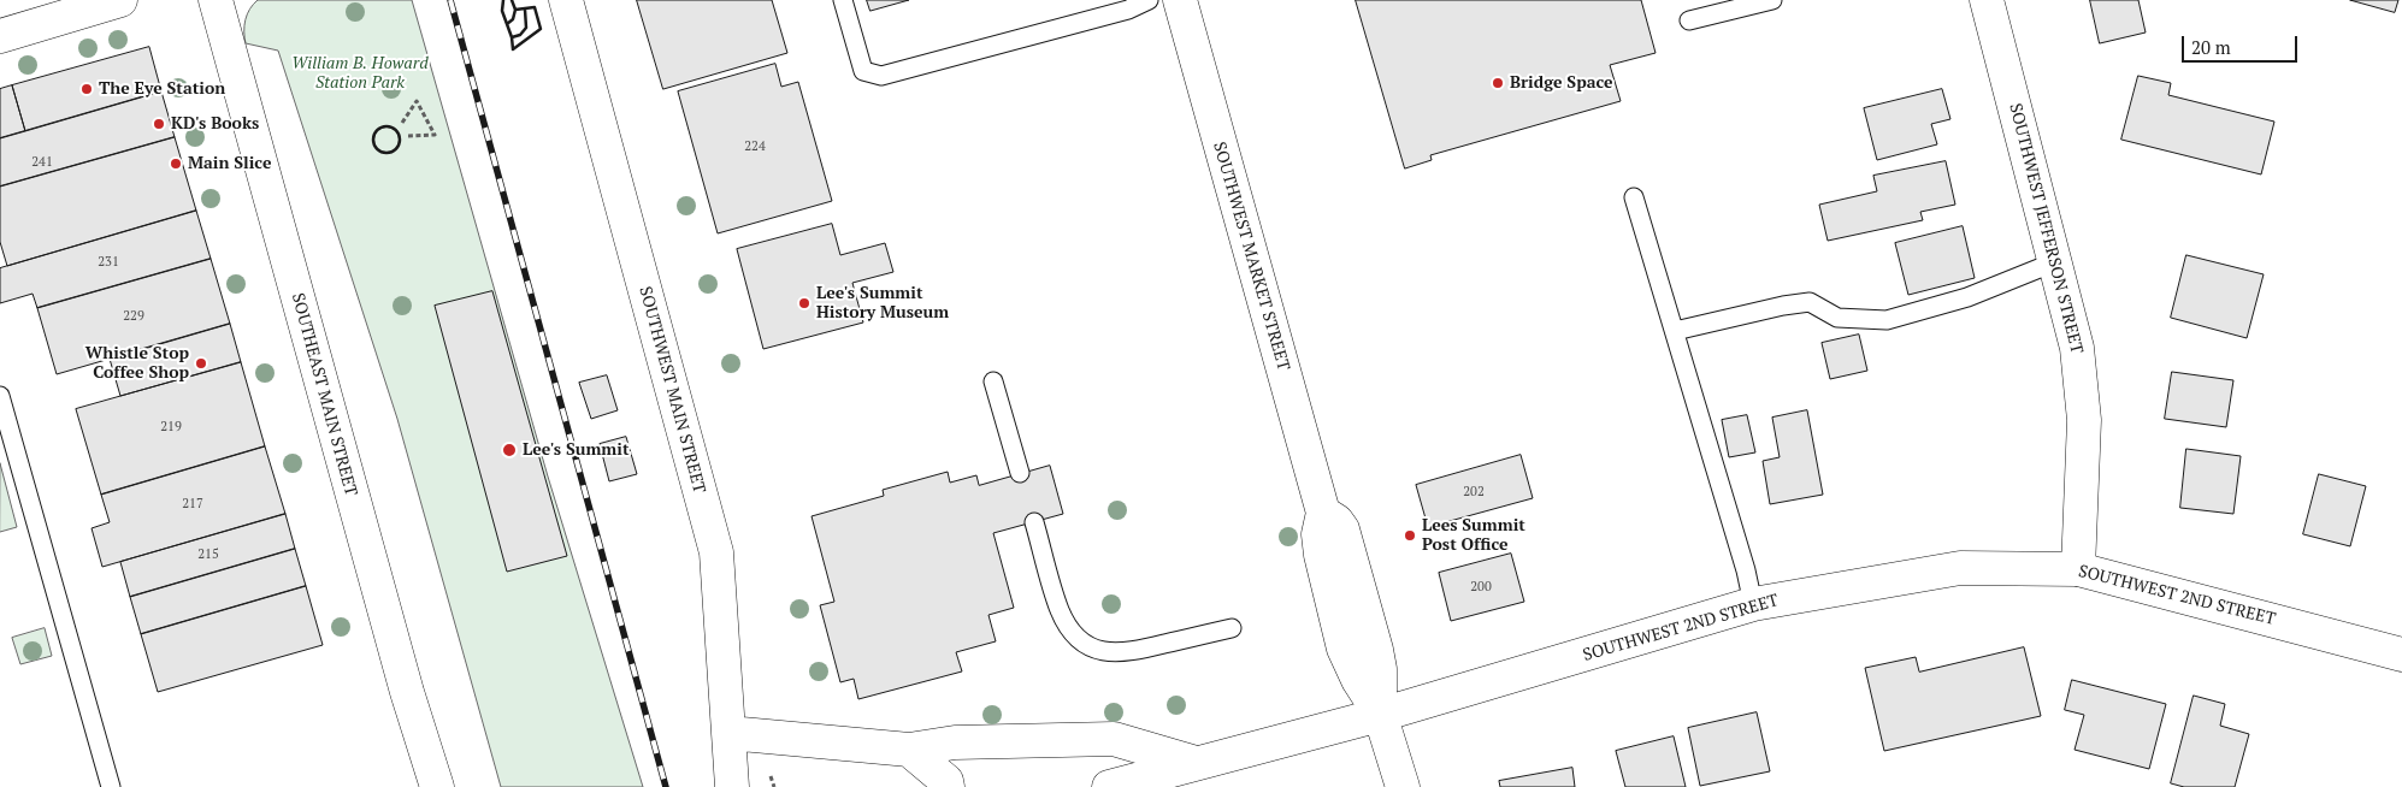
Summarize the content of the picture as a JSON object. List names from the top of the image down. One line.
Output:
{"streets":{"street":["SOUTHWEST JEFFERSON STREET","SOUTHWEST MARKET STREET","SOUTHWEST MAIN STREET","SOUTHEAST MAIN STREET","SOUTHWEST 2ND STREET"]},"crossings":[["SOUTHWEST JEFFERSON STREET","SOUTHWEST 2ND STREET"],["SOUTHWEST MARKET STREET","SOUTHWEST 2ND STREET"]],"parks":["William B. Howard Station Park"],"places":["Bridge Space","The Eye Station","KD's Books","Main Slice","Lee's Summit History Museum","Whistle Stop Coffee Shop","Lee's Summit","Lees Summit Post Office"],"house_numbers":["224","241","231","229","219","202","217","215","200"],"scale_bar":"20 m"}
